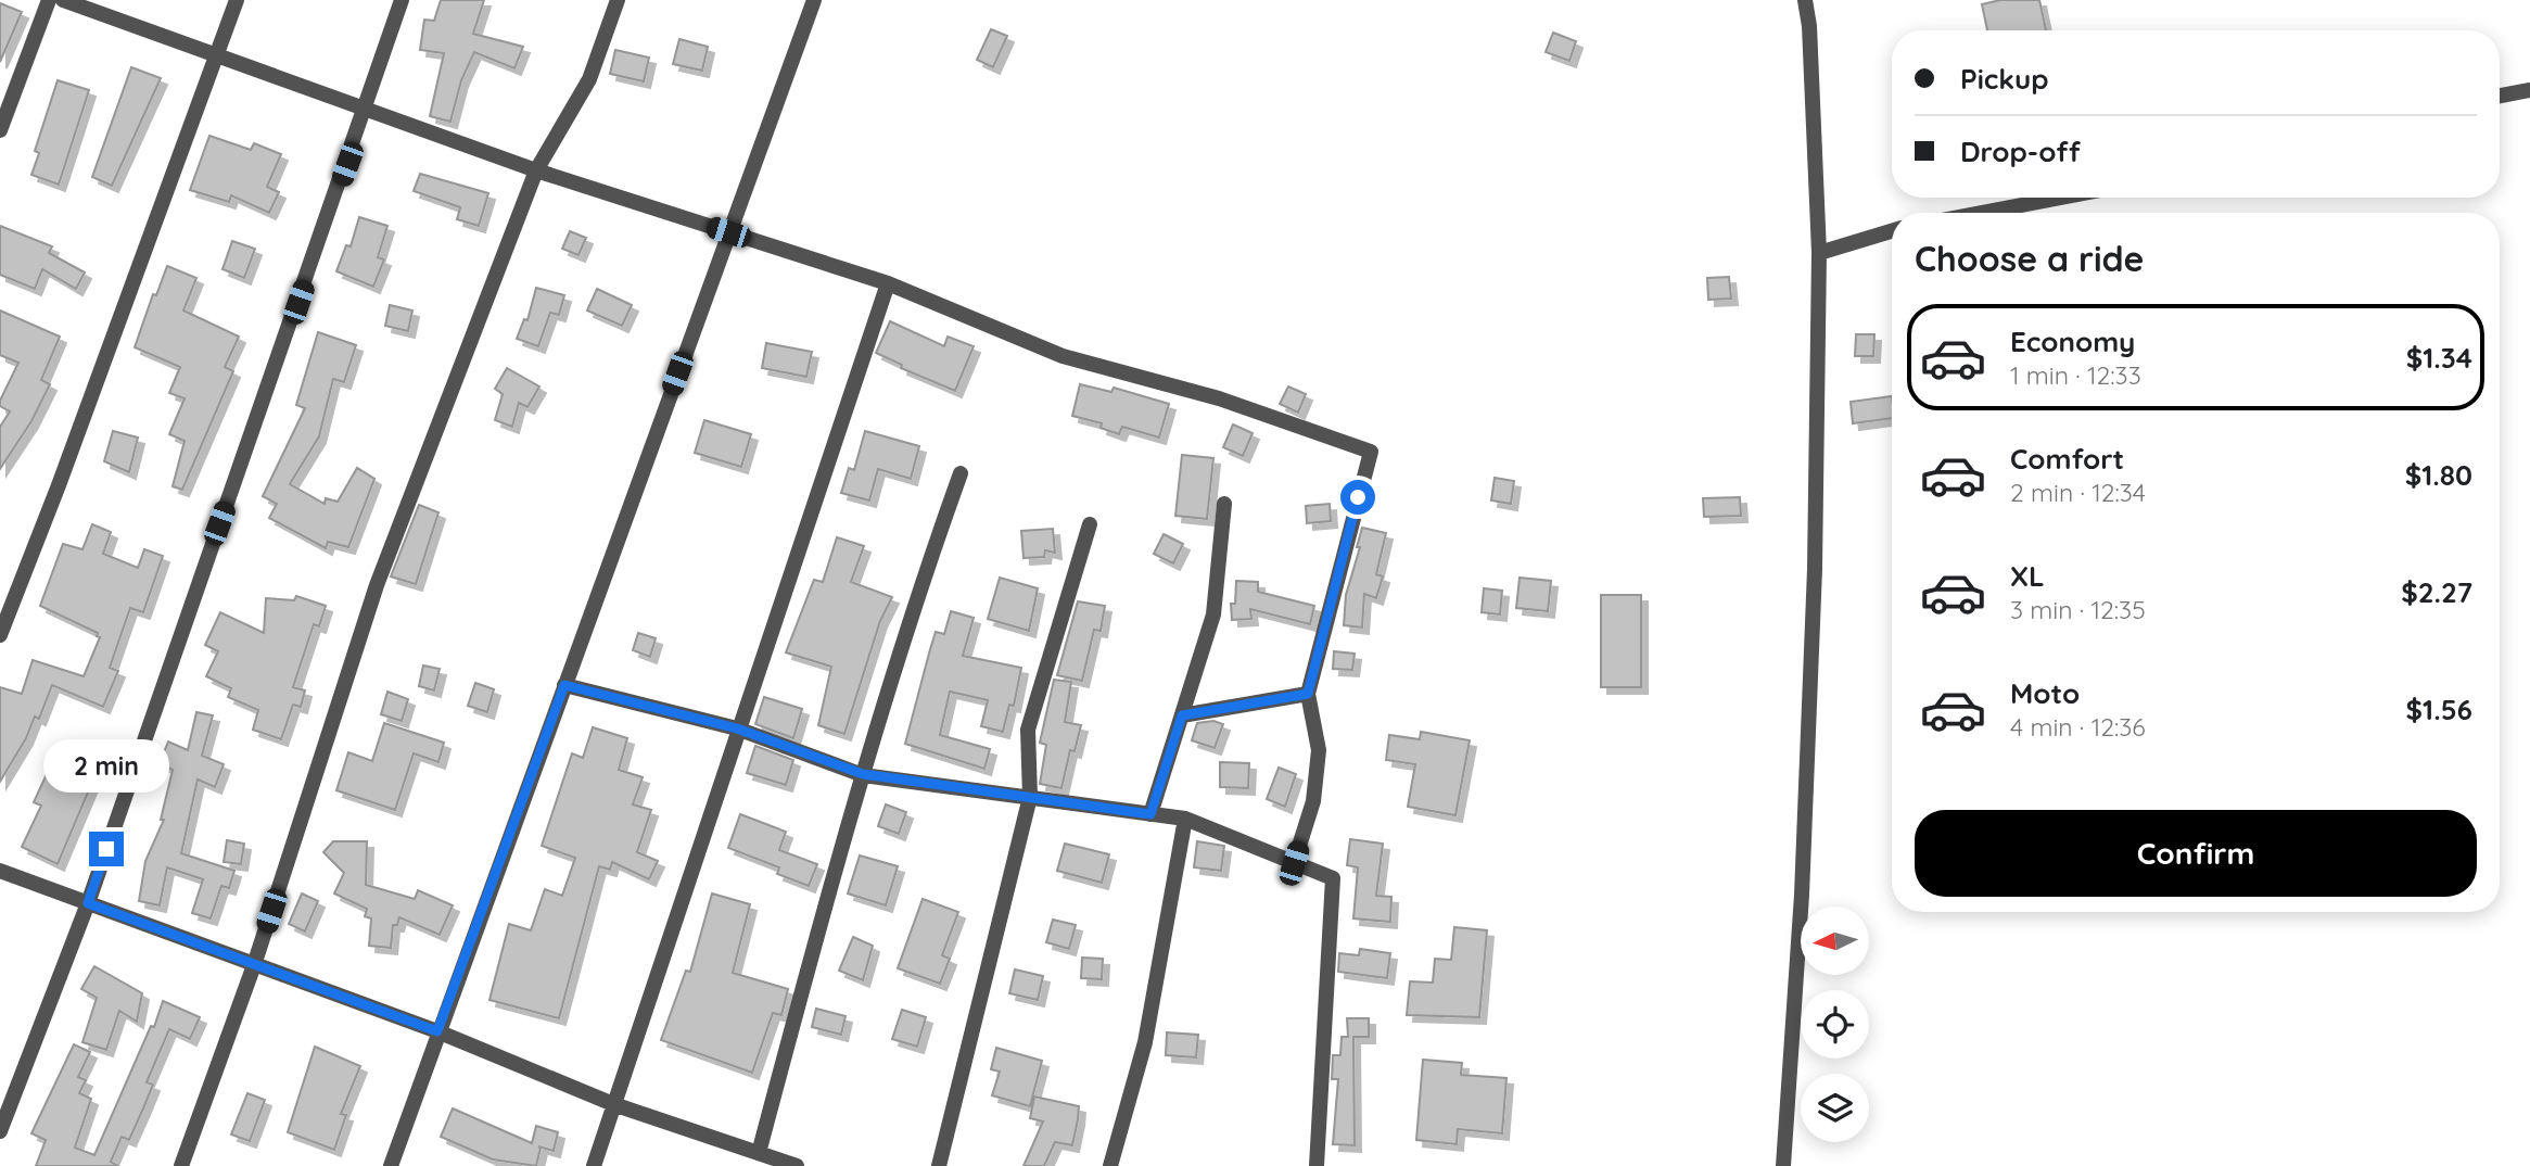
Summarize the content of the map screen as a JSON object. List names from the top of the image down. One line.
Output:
{"north":"left","page":{"banner":["Pickup","Drop-off"],"heading":"Choose a ride","list":[{"name":"Economy","note":"1 min · 12:33","value":"$1.34"},{"name":"Comfort","note":"2 min · 12:34","value":"$1.80"},{"name":"XL","note":"3 min · 12:35","value":"$2.27"},{"name":"Moto","note":"4 min · 12:36","value":"$1.56"}],"bubble":"2 min","buttons":"Confirm"}}
